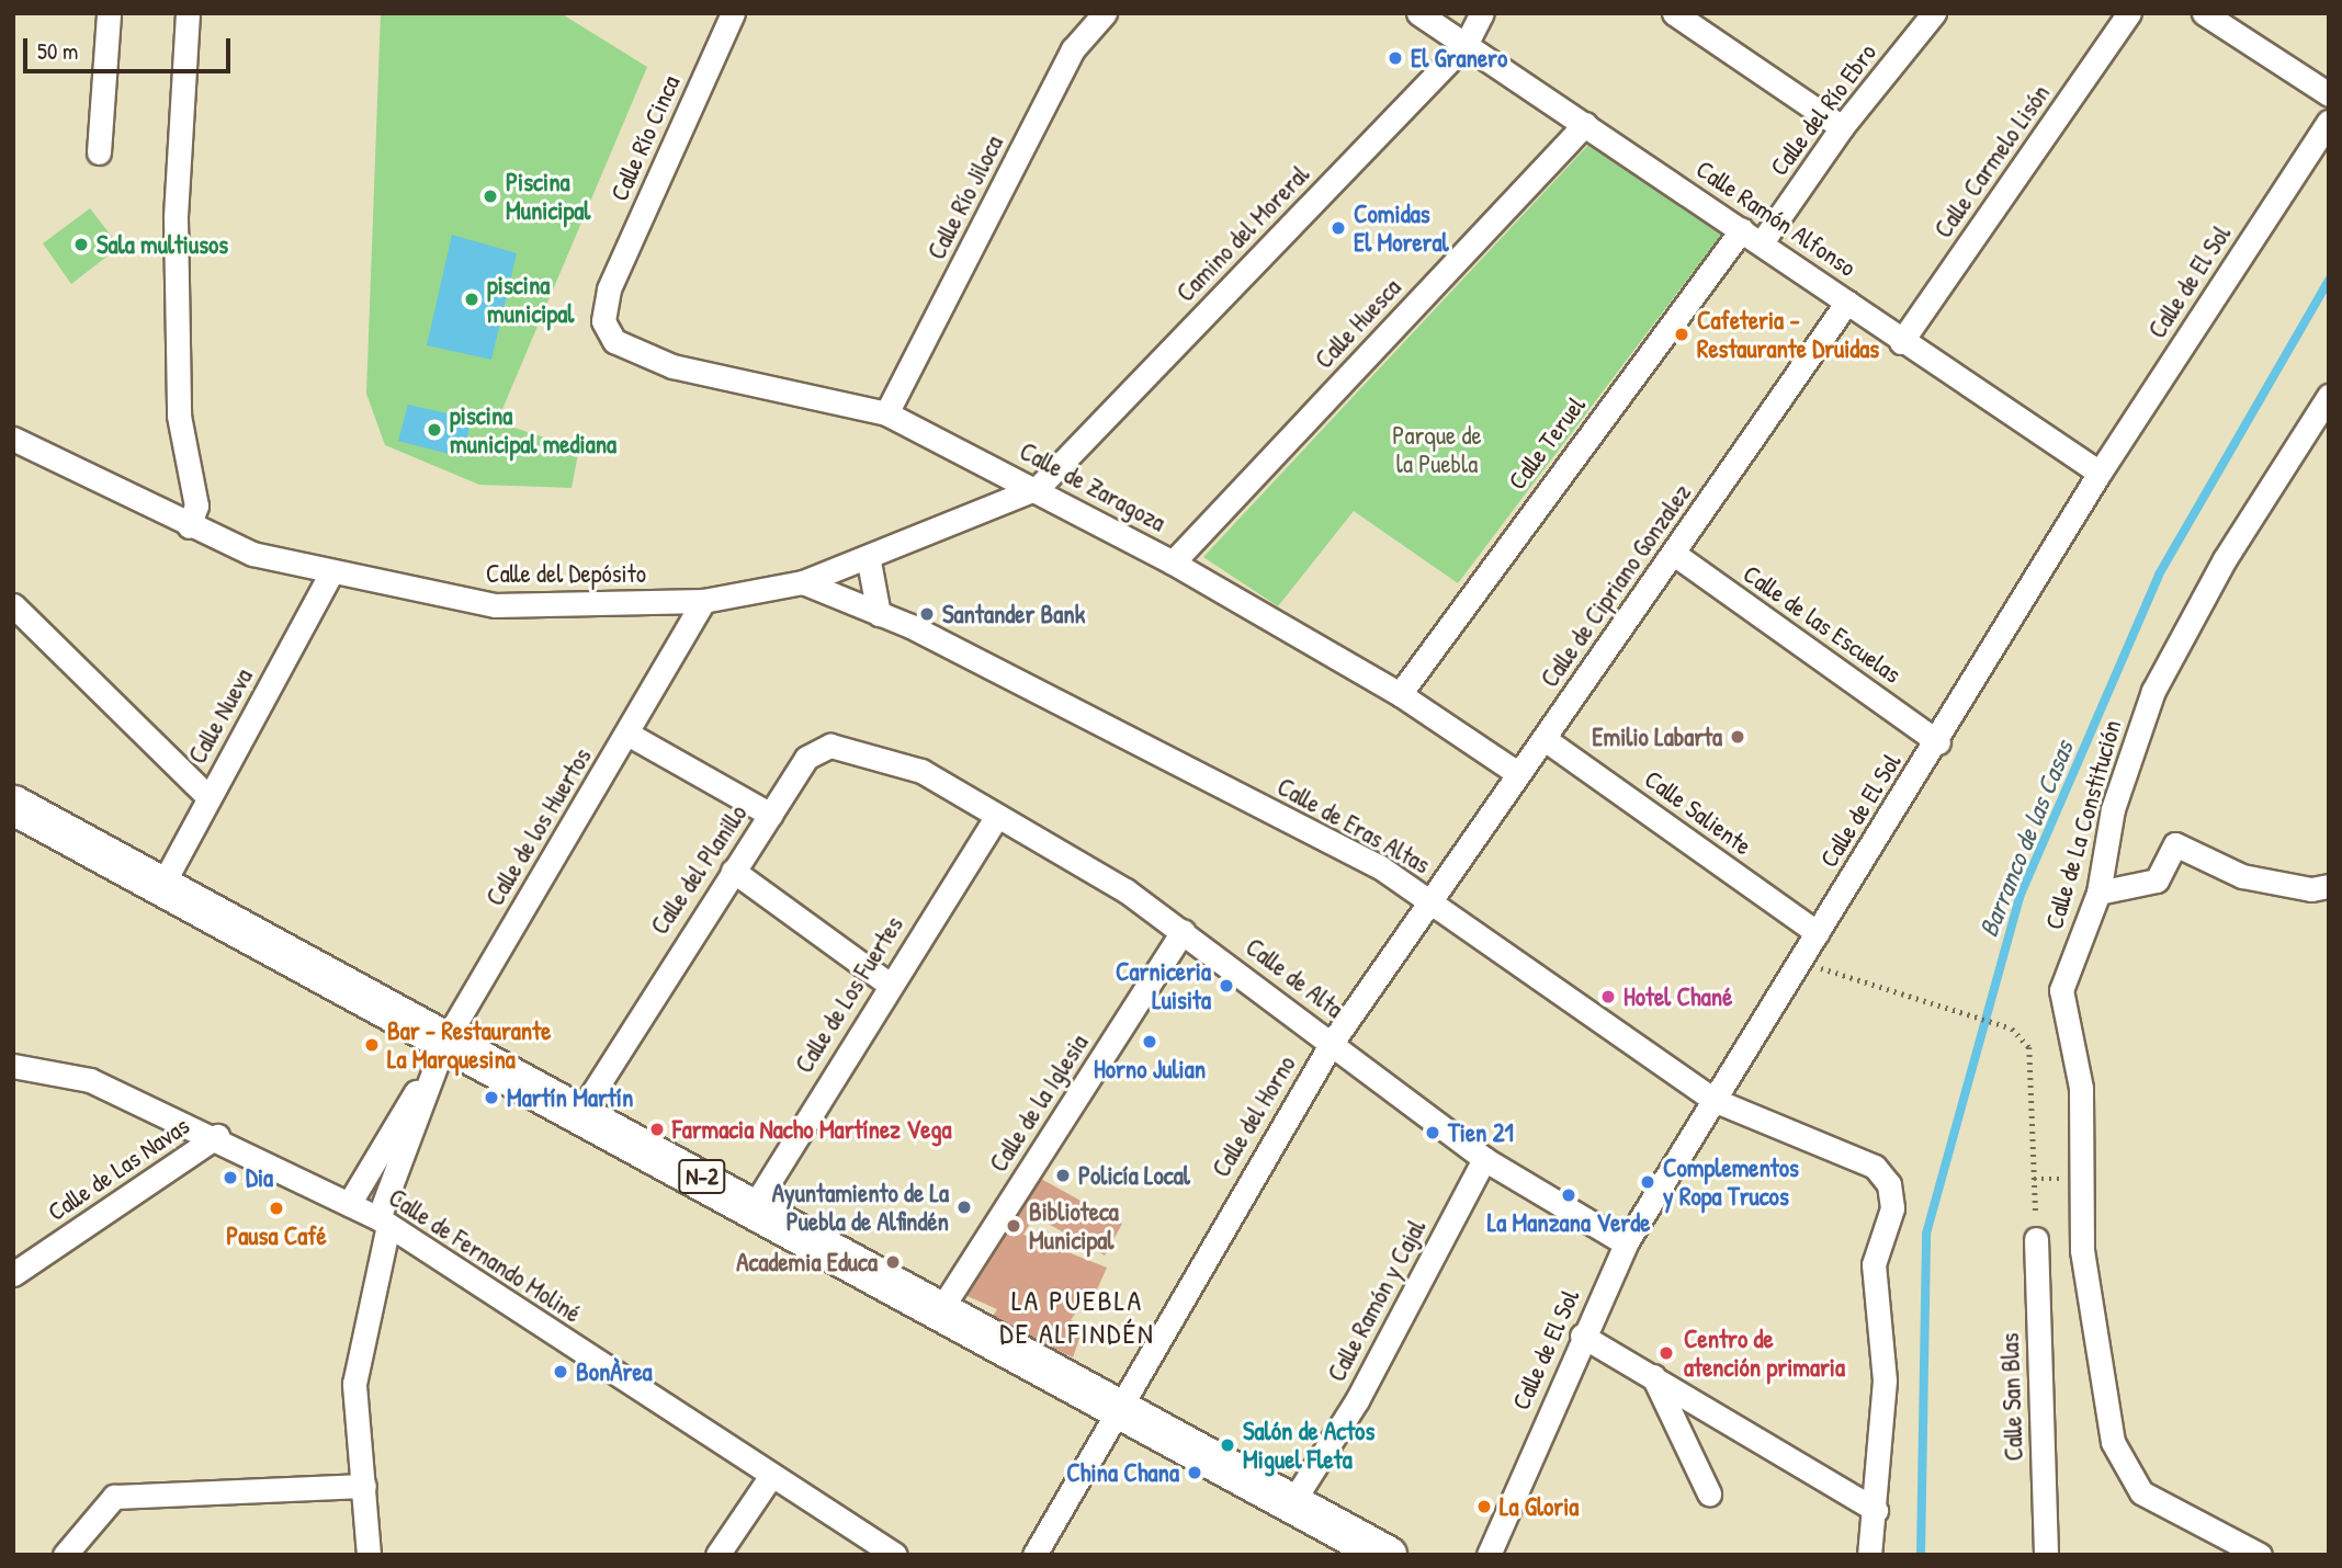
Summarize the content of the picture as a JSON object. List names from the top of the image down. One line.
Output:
{"streets":{"highway":["N-2"],"street":["Calle del Río Ebro","Calle Río Cinca","Calle Carmelo Lisón","Calle Río Jiloca","Calle Ramón Alfonso","Camino del Moreral","Calle de El Sol","Calle Huesca","Calle Teruel","Calle de Zaragoza","Calle del Depósito","Calle de Cipriano Gonzalez","Calle de las Escuelas","Calle Nueva","Calle Saliente","Calle de La Constitución","Calle de Eras Altas","Calle de los Huertos","Calle del Planillo","Calle de Alta","Calle de Los Fuertes","Calle de la Iglesia","Calle del Horno","Calle de Las Navas","Calle de Fernando Moliné","Calle Ramón y Cajal","Calle San Blas"]},"crossings":[["Calle del Río Ebro","Calle Ramón Alfonso"],["Calle Río Cinca","Calle de Zaragoza"],["Calle Carmelo Lisón","Calle Ramón Alfonso"],["Calle Río Jiloca","Calle de Zaragoza"],["Calle Ramón Alfonso","Camino del Moreral"],["Calle Ramón Alfonso","Calle de El Sol"],["Calle Ramón Alfonso","Calle Huesca"],["Calle Ramón Alfonso","Calle Teruel"],["Calle Ramón Alfonso","Calle de Cipriano Gonzalez"],["Camino del Moreral","Calle de Zaragoza"],["Camino del Moreral","Calle del Depósito"],["Calle de El Sol","Calle de las Escuelas"],["Calle de El Sol","Calle Saliente"],["Calle de El Sol","Calle de Eras Altas"],["Calle de El Sol","Calle de Alta"],["Calle Huesca","Calle de Zaragoza"],["Calle Teruel","Calle de Zaragoza"],["Calle de Zaragoza","Calle del Depósito"],["Calle de Zaragoza","Calle de Cipriano Gonzalez"],["Calle del Depósito","Calle Nueva"],["Calle del Depósito","Calle de Eras Altas"],["Calle del Depósito","Calle de los Huertos"],["Calle de Cipriano Gonzalez","Calle de las Escuelas"],["Calle de Cipriano Gonzalez","Calle Saliente"],["Calle de Cipriano Gonzalez","Calle de Eras Altas"],["Calle de Cipriano Gonzalez","Calle del Horno"],["Calle Nueva","N-2"],["Calle de Eras Altas","Calle del Horno"],["Calle de los Huertos","N-2"],["Calle de los Huertos","Calle de Fernando Moliné"],["Calle del Planillo","Calle de Alta"],["Calle del Planillo","N-2"],["Calle de Alta","Calle de Los Fuertes"],["Calle de Alta","Calle de la Iglesia"],["Calle de Alta","Calle del Horno"],["Calle de Alta","Calle Ramón y Cajal"],["Calle de Los Fuertes","N-2"],["Calle de la Iglesia","N-2"],["Calle del Horno","N-2"],["Calle de Las Navas","Calle de Fernando Moliné"],["N-2","Calle Ramón y Cajal"]],"districts":["LA PUEBLA DE ALFINDÉN"],"water":["Barranco de las Casas"],"parks":["Parque de la Puebla"],"places":["El Granero","Piscina Municipal","Comidas El Moreral","Sala multiusos","piscina municipal","Cafeteria - Restaurante Druidas","piscina municipal mediana","Santander Bank","Emilio Labarta","Carniceria Luisita","Hotel Chané","Horno Julian","Bar - Restaurante La Marquesina","Martín Martín","Farmacia Nacho Martínez Vega","Tien 21","Policía Local","Dia","Complementos y Ropa Trucos","La Manzana Verde","Ayuntamiento de La Puebla de Alfindén","Pausa Café","Biblioteca Municipal","Academia Educa","Centro de atención primaria","BonÀrea","Salón de Actos Miguel Fleta","China Chana","La Gloria"],"scale_bar":"50 m"}
